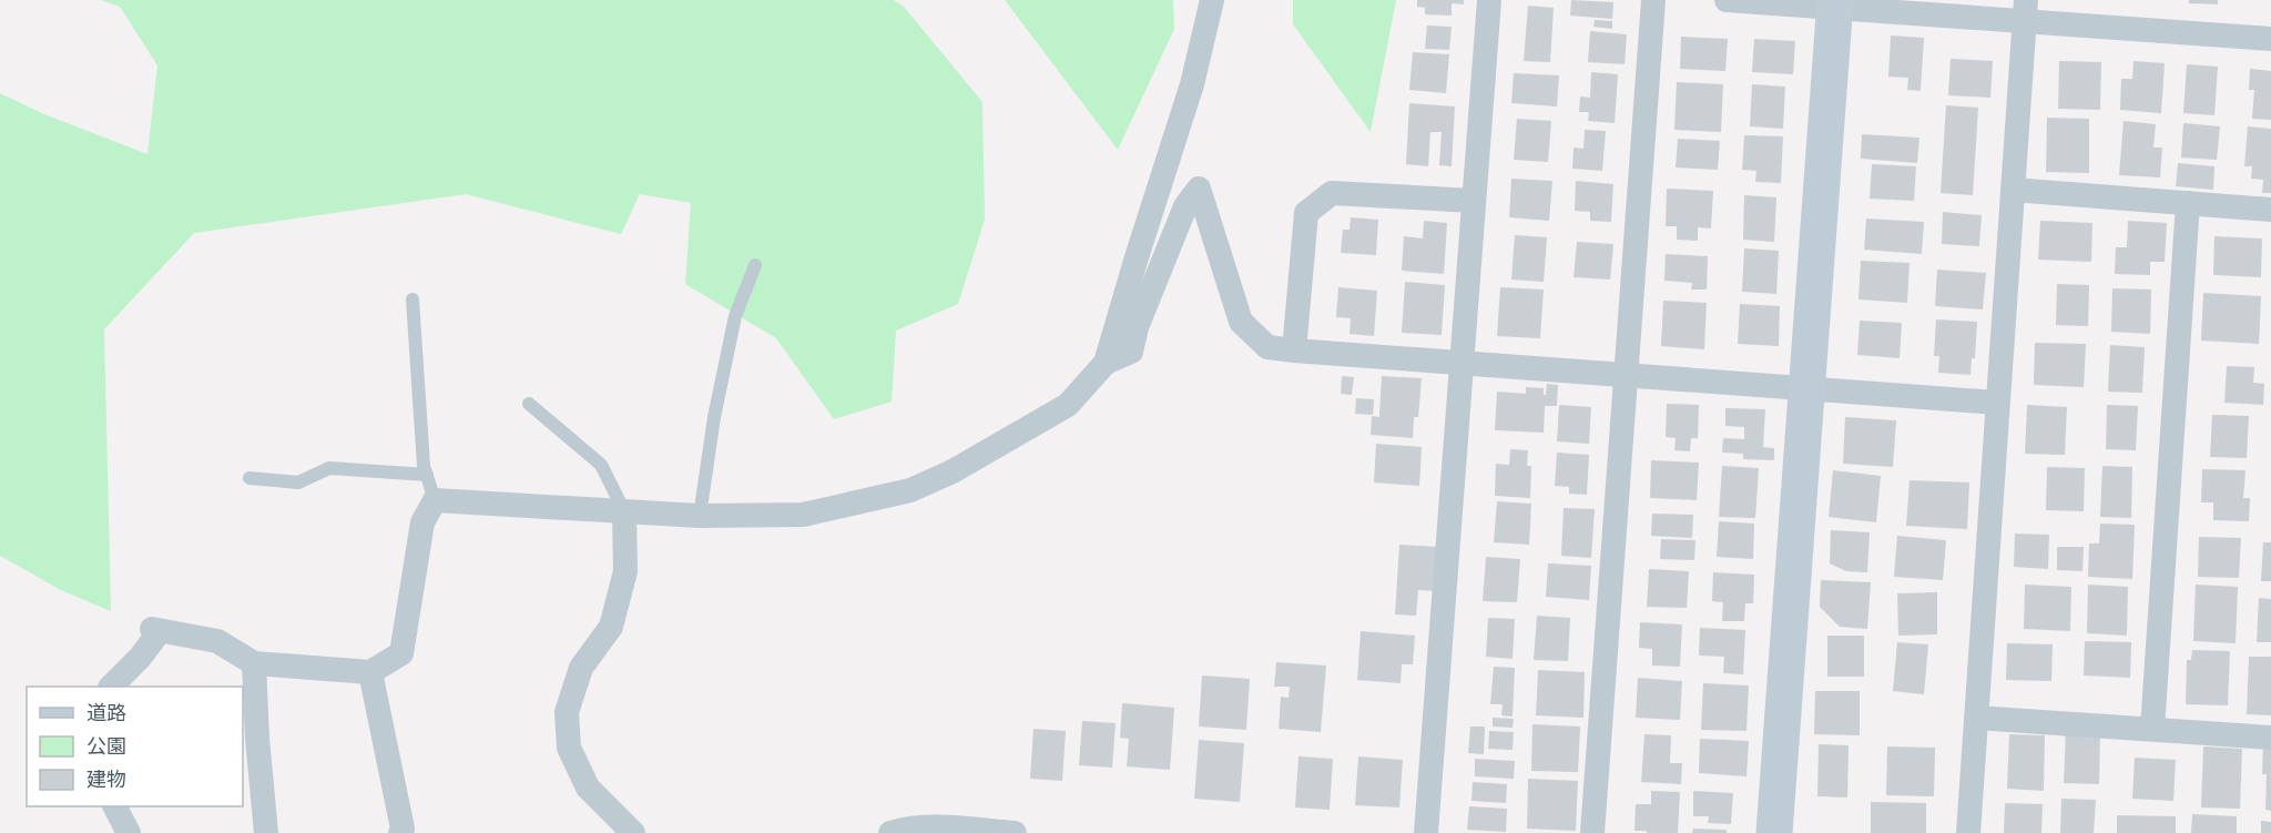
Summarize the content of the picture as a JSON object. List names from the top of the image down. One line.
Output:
{"legend":["道路","公園","建物"]}
